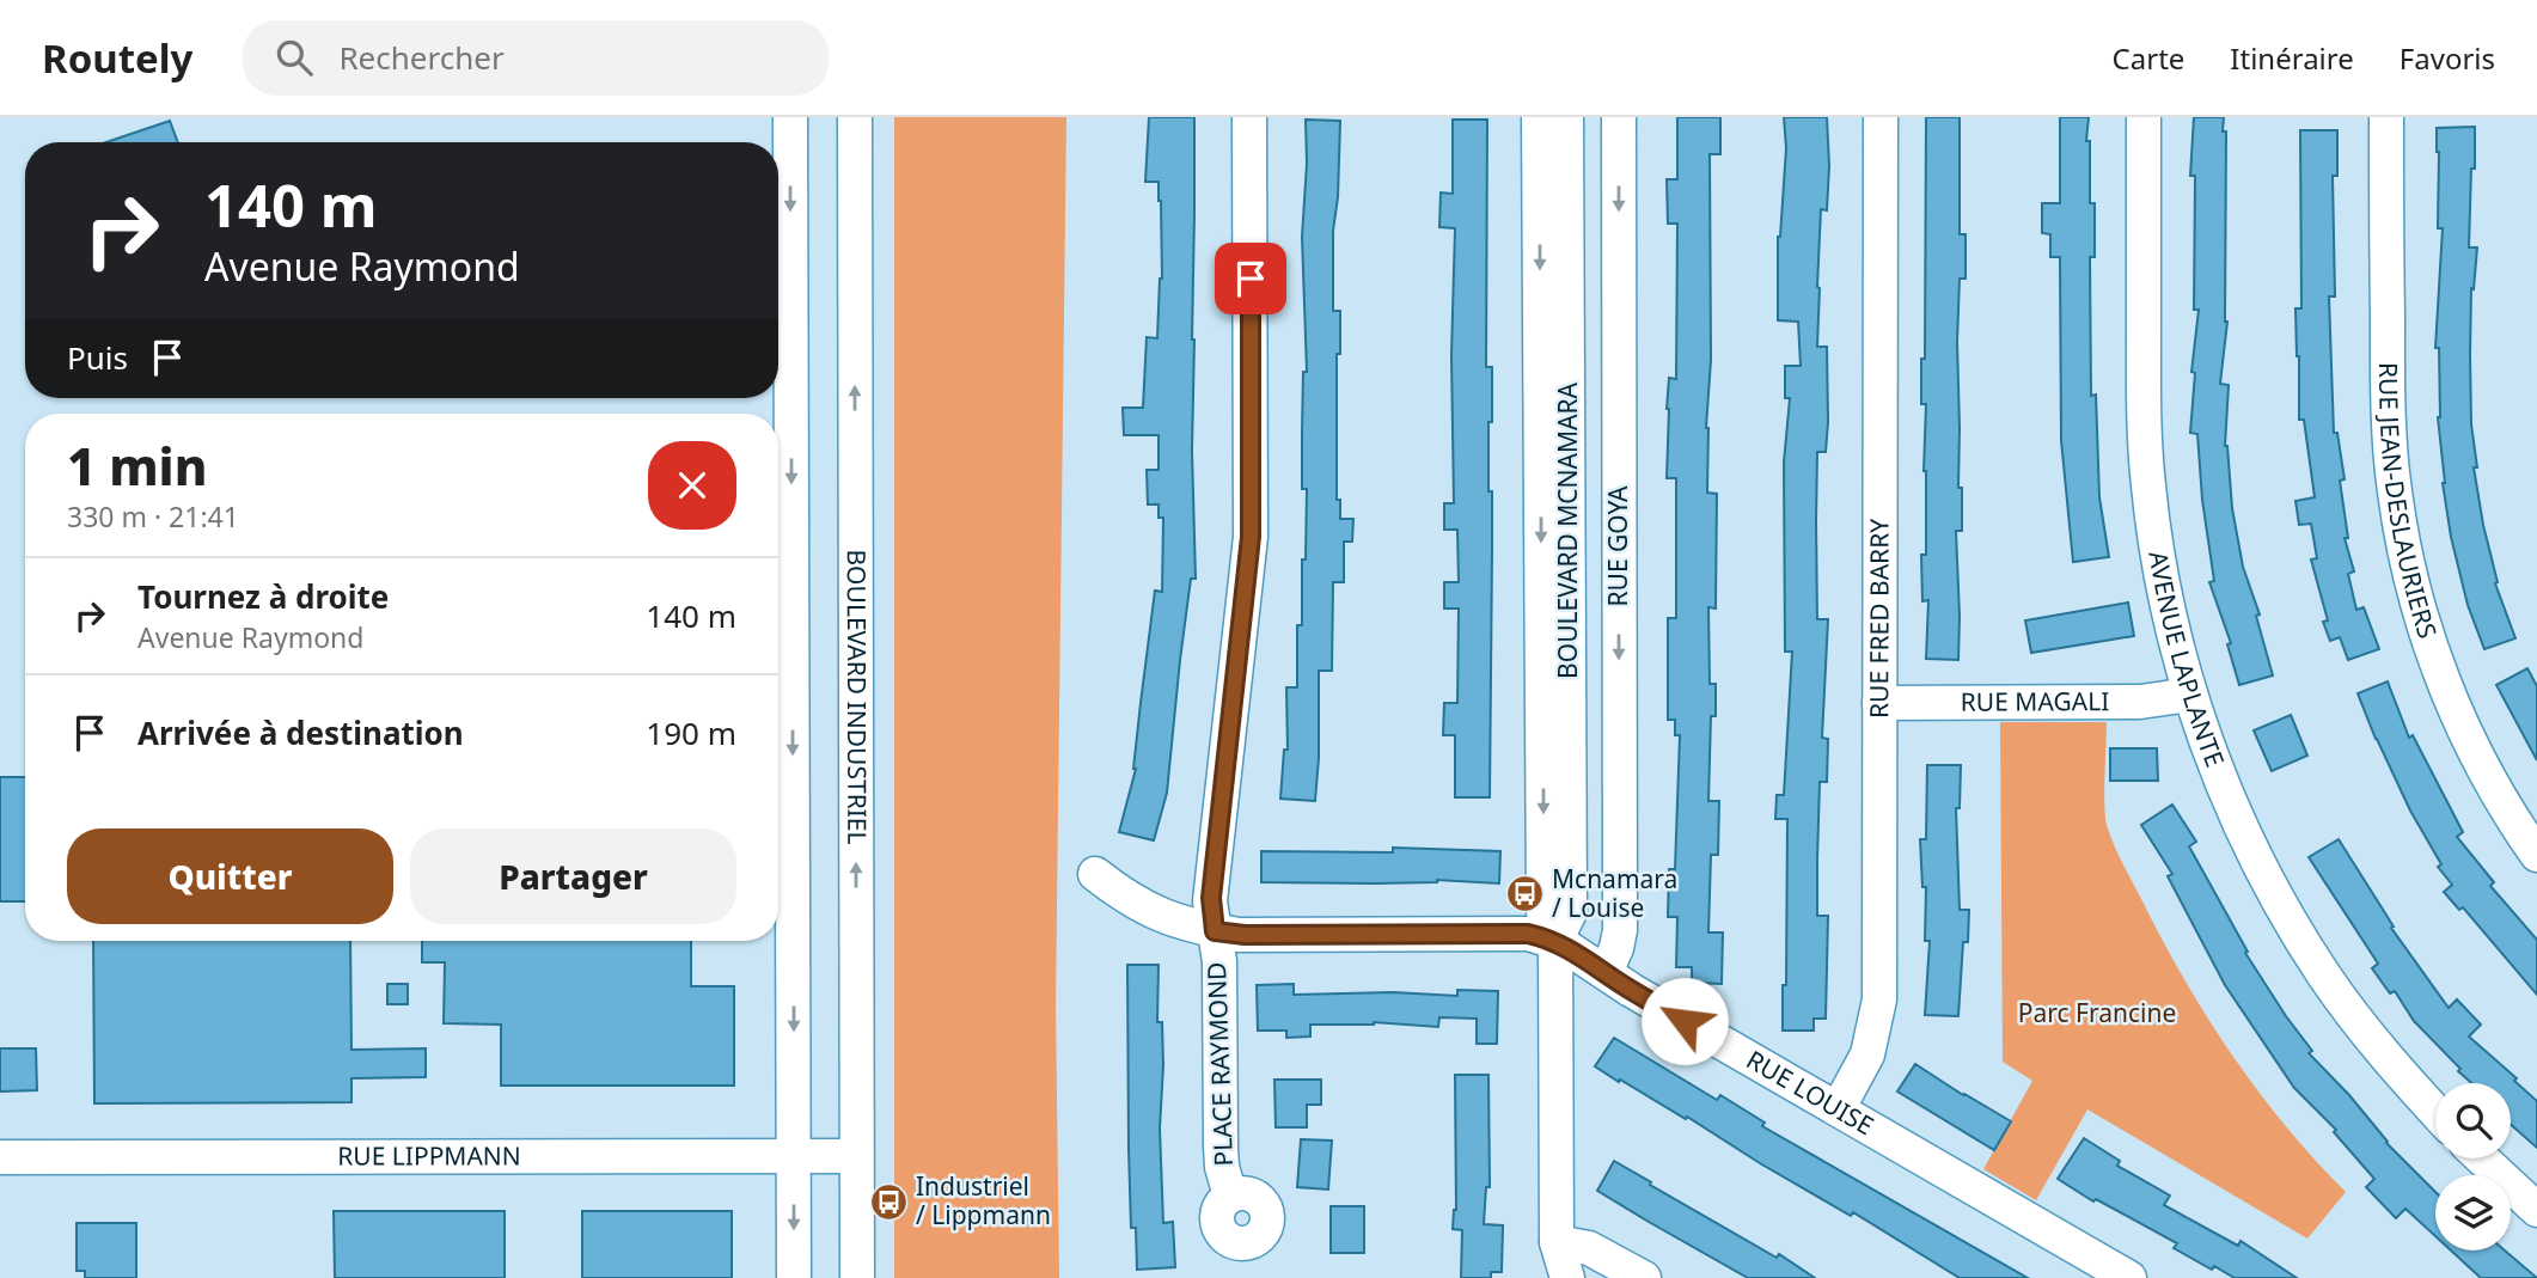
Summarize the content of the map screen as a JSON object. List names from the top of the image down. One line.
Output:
{"streets":{"street":["RUE JEAN-DESLAURIERS","BOULEVARD MCNAMARA","RUE GOYA","RUE FRED BARRY","AVENUE LAPLANTE","BOULEVARD INDUSTRIEL","RUE MAGALI","PLACE RAYMOND","RUE LOUISE","RUE LIPPMANN"]},"crossings":[["BOULEVARD MCNAMARA","RUE LOUISE"],["RUE GOYA","RUE LOUISE"],["RUE FRED BARRY","RUE MAGALI"],["RUE FRED BARRY","RUE LOUISE"],["AVENUE LAPLANTE","RUE MAGALI"],["BOULEVARD INDUSTRIEL","RUE LIPPMANN"],["PLACE RAYMOND","RUE LOUISE"]],"one_way":["RUE GOYA"],"parks":["Parc Francine"],"places":{"bus stop":["Mcnamara / Louise","Industriel / Lippmann"]},"page":{"header":"Routely","search":"Rechercher","nav":["Carte","Itinéraire","Favoris"],"turn":["140 m","Avenue Raymond"],"then":"Puis","heading":["1 min","330 m · 21:41"],"list":[{"name":"Tournez à droite","note":"Avenue Raymond","value":"140 m"},{"name":"Arrivée à destination","value":"190 m"}],"buttons":["Quitter","Partager"]}}
